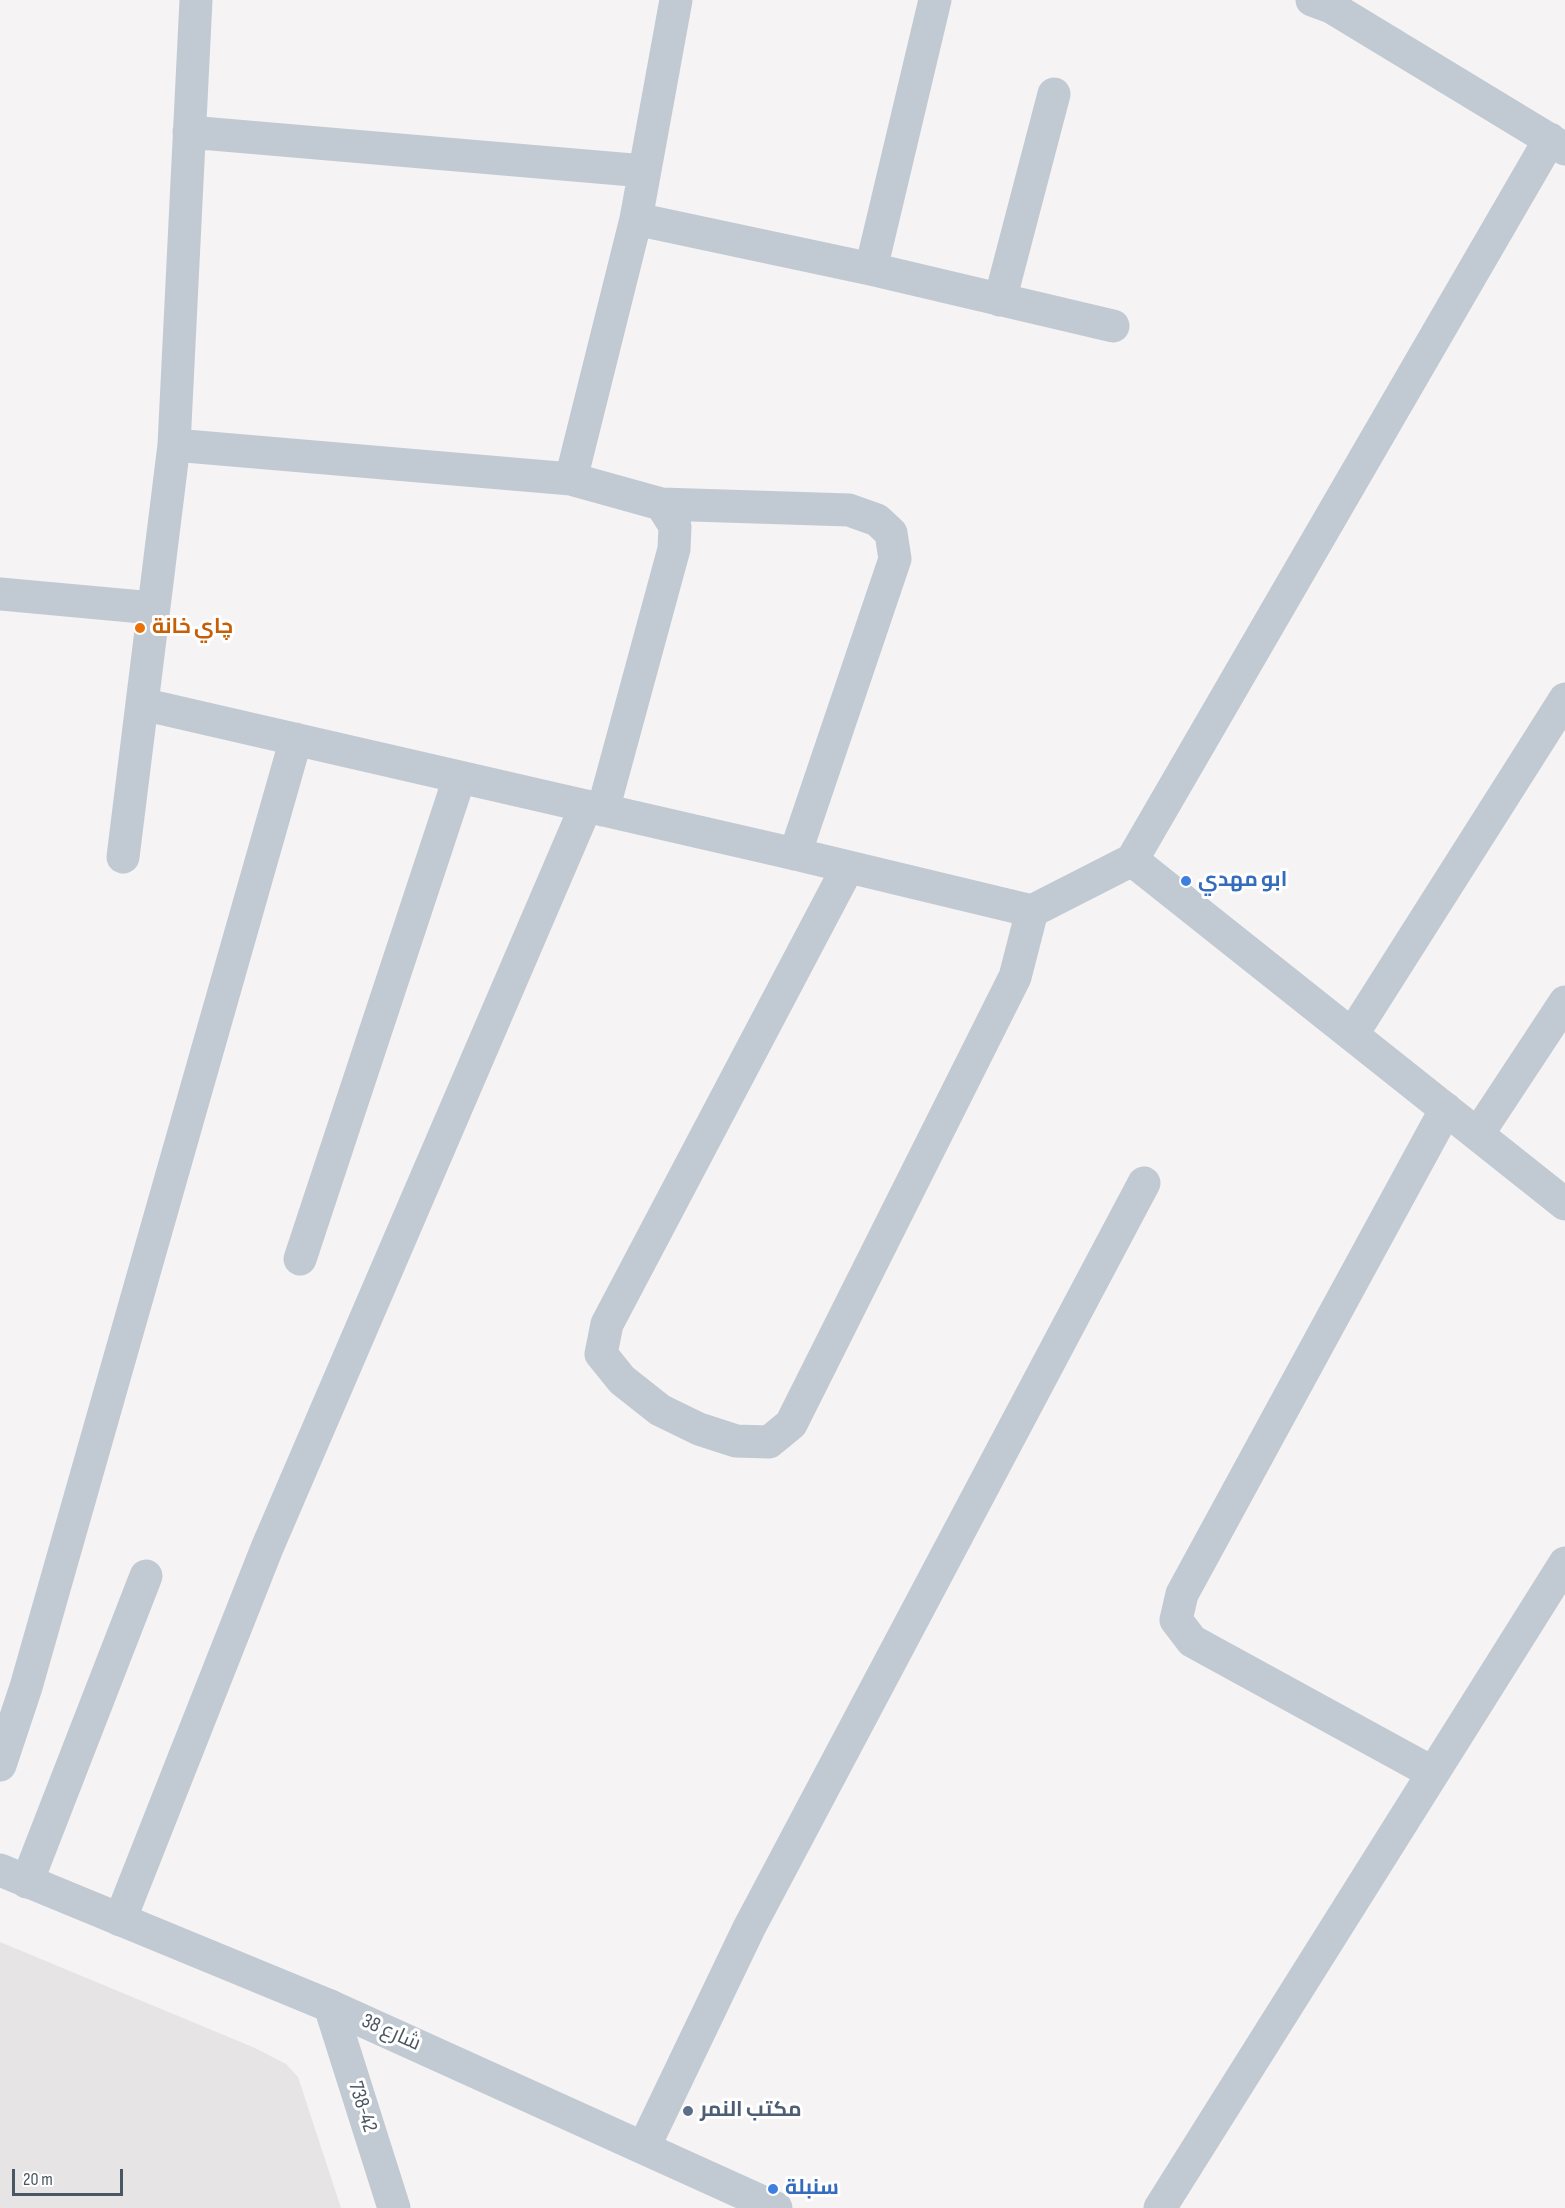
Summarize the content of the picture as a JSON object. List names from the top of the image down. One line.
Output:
{"streets":{"street":["شارع 38","738-42"]},"crossings":[["شارع 38","738-42"]],"places":["چاي خانة","ابو مهدي","مكتب النمر","سنبلة"],"scale_bar":"20 m"}
